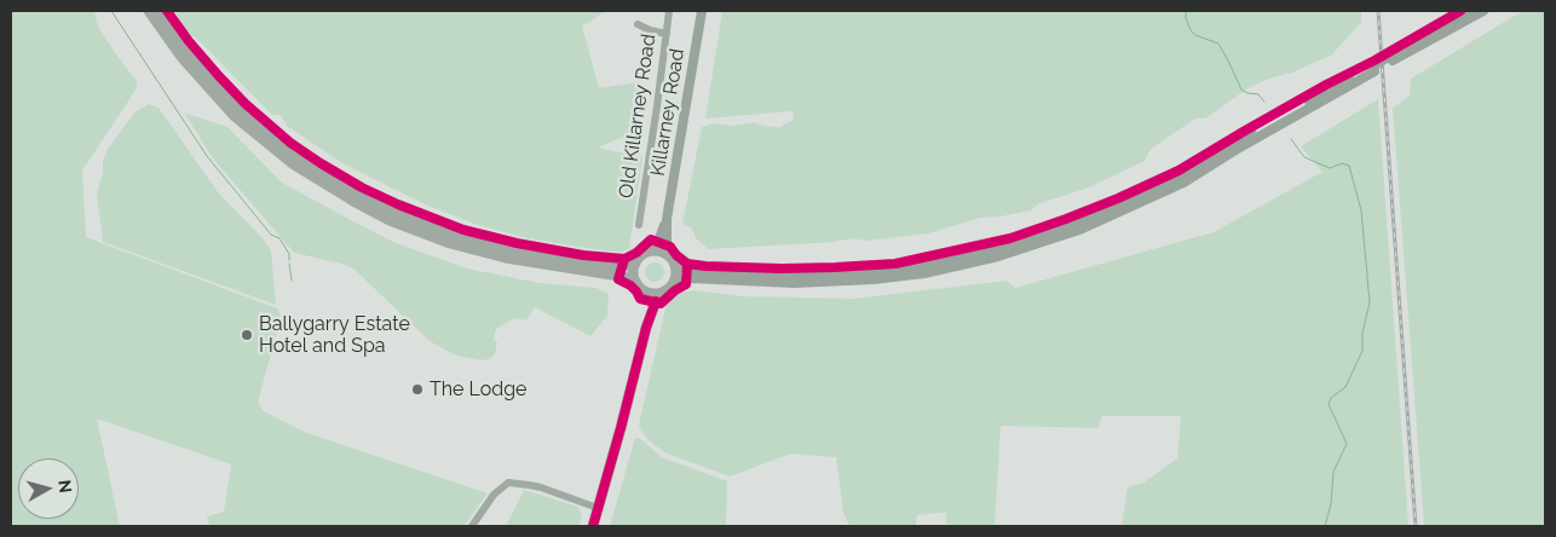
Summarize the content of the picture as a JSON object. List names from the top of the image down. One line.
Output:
{"streets":{"main road":["Killarney Road"],"street":["Old Killarney Road"]},"places":["Ballygarry Estate Hotel and Spa","The Lodge"],"north":"right"}
